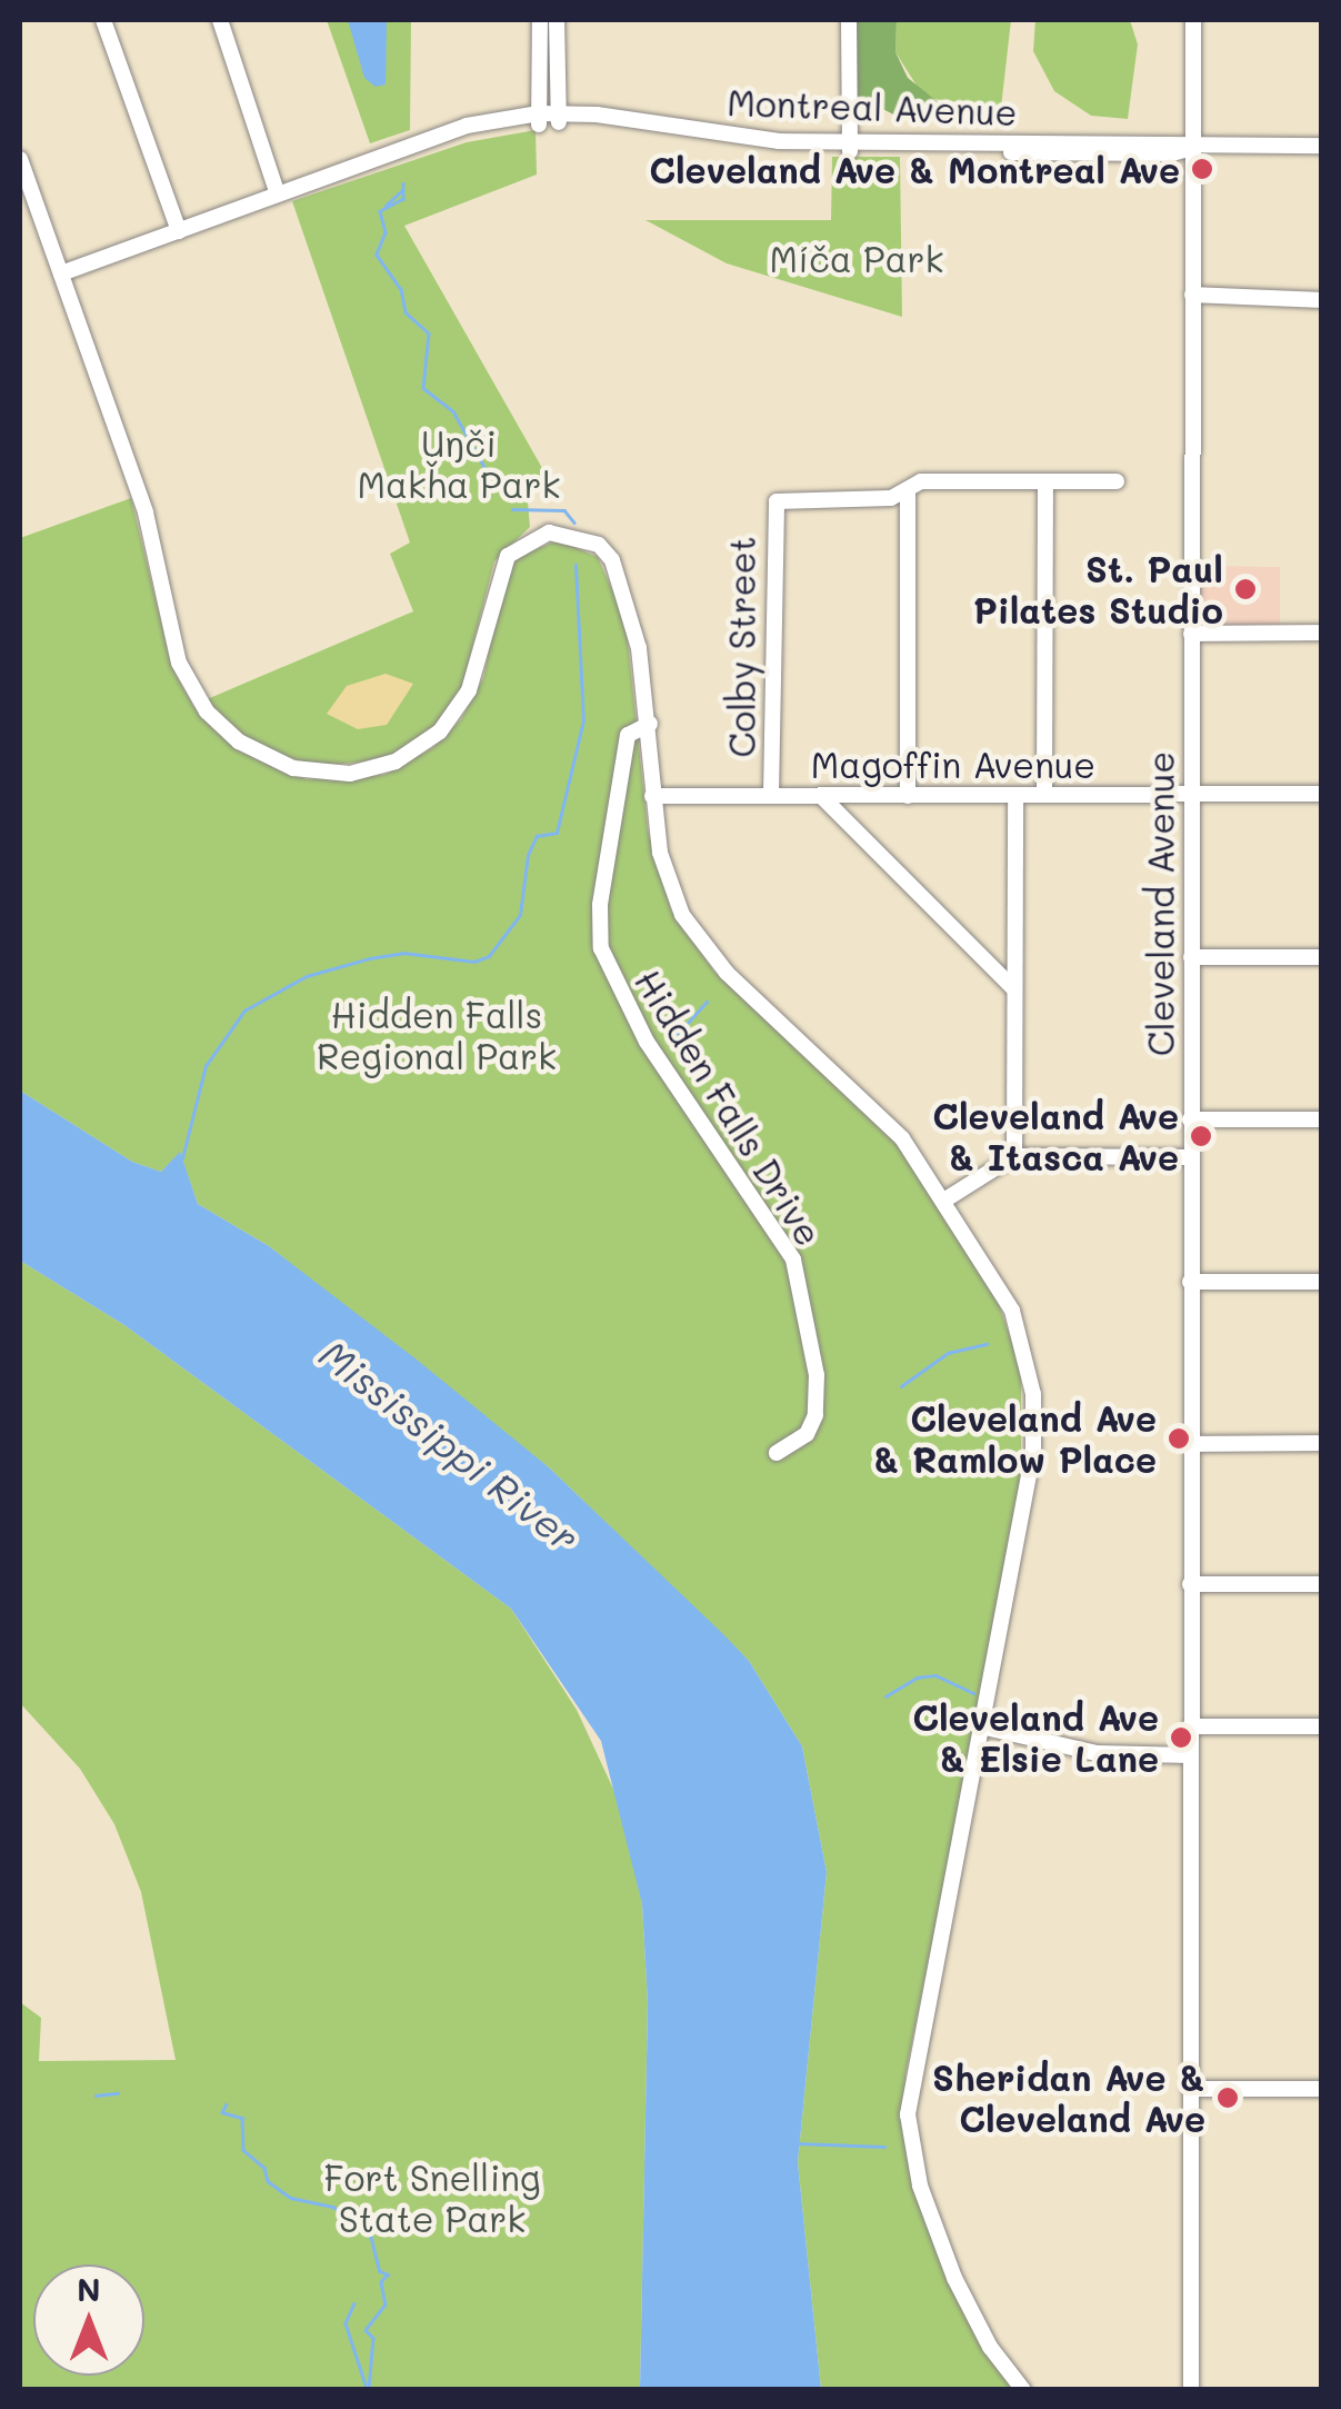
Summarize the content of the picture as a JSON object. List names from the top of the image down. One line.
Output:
{"streets":{"street":["Montreal Avenue","Colby Street","Magoffin Avenue","Cleveland Avenue","Hidden Falls Drive"]},"crossings":[["Montreal Avenue","Cleveland Avenue"],["Colby Street","Magoffin Avenue"],["Magoffin Avenue","Cleveland Avenue"]],"water":["Mississippi River"],"parks":["Míča Park","Uŋči Makȟa Park","Hidden Falls Regional Park","Fort Snelling State Park"],"places":["Cleveland Ave & Montreal Ave","St. Paul Pilates Studio","Cleveland Ave & Itasca Ave","Cleveland Ave & Ramlow Place","Cleveland Ave & Elsie Lane","Sheridan Ave & Cleveland Ave"],"north":"top"}
